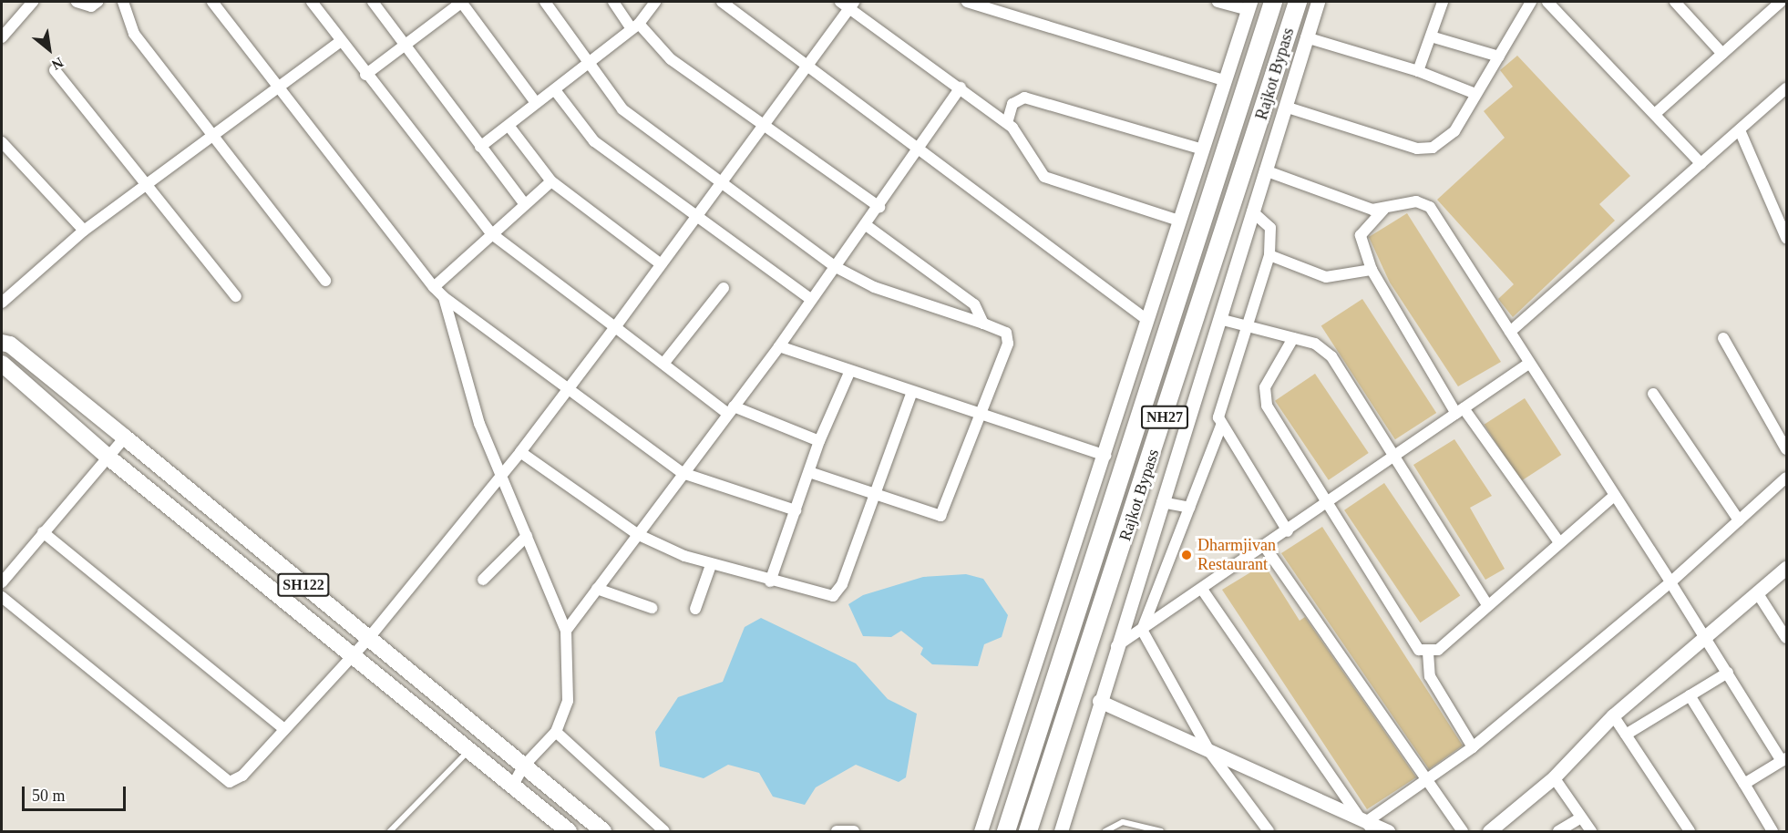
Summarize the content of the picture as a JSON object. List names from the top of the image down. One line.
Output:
{"streets":{"highway":["Rajkot Bypass","NH27"],"main road":["SH122"]},"places":["Dharmjivan Restaurant"],"scale_bar":"50 m","north":"bottom right"}
